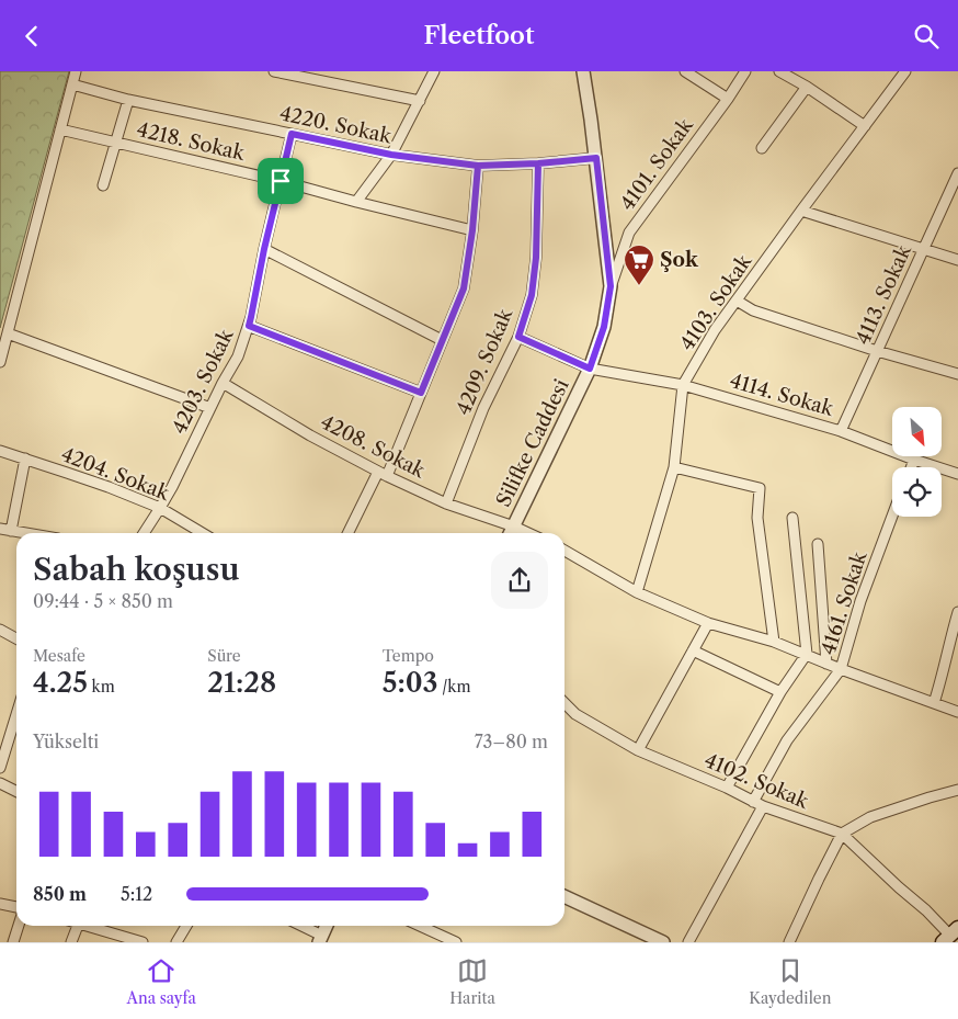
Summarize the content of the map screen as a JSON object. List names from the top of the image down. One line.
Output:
{"streets":{"street":["4220. Sokak","4218. Sokak","4101. Sokak","4113. Sokak","4103. Sokak","4209. Sokak","4203. Sokak","4114. Sokak","Silifke Caddesi","4208. Sokak","4204. Sokak","4161. Sokak","4102. Sokak"]},"crossings":[["4220. Sokak","4209. Sokak"],["4220. Sokak","4203. Sokak"],["4220. Sokak","Silifke Caddesi"],["4218. Sokak","4203. Sokak"],["4101. Sokak","Silifke Caddesi"],["4113. Sokak","4114. Sokak"],["4103. Sokak","4114. Sokak"],["4209. Sokak","4114. Sokak"],["4209. Sokak","4208. Sokak"],["4203. Sokak","4208. Sokak"],["4203. Sokak","4204. Sokak"],["4114. Sokak","Silifke Caddesi"],["Silifke Caddesi","4208. Sokak"],["4161. Sokak","4102. Sokak"]],"places":{"supermarket":["Şok"]},"north":"bottom right","page":{"header":"Fleetfoot","heading":["Sabah koşusu","09:44 · 5 × 850 m"],"stats":[["Mesafe","4.25 km"],["Süre","21:28"],["Tempo","5:03 /km"]],"chart":["Yükselti","73–80 m"],"list":[{"name":"850 m","note":"5:12"}],"tabs":["Ana sayfa","Harita","Kaydedilen"]}}
